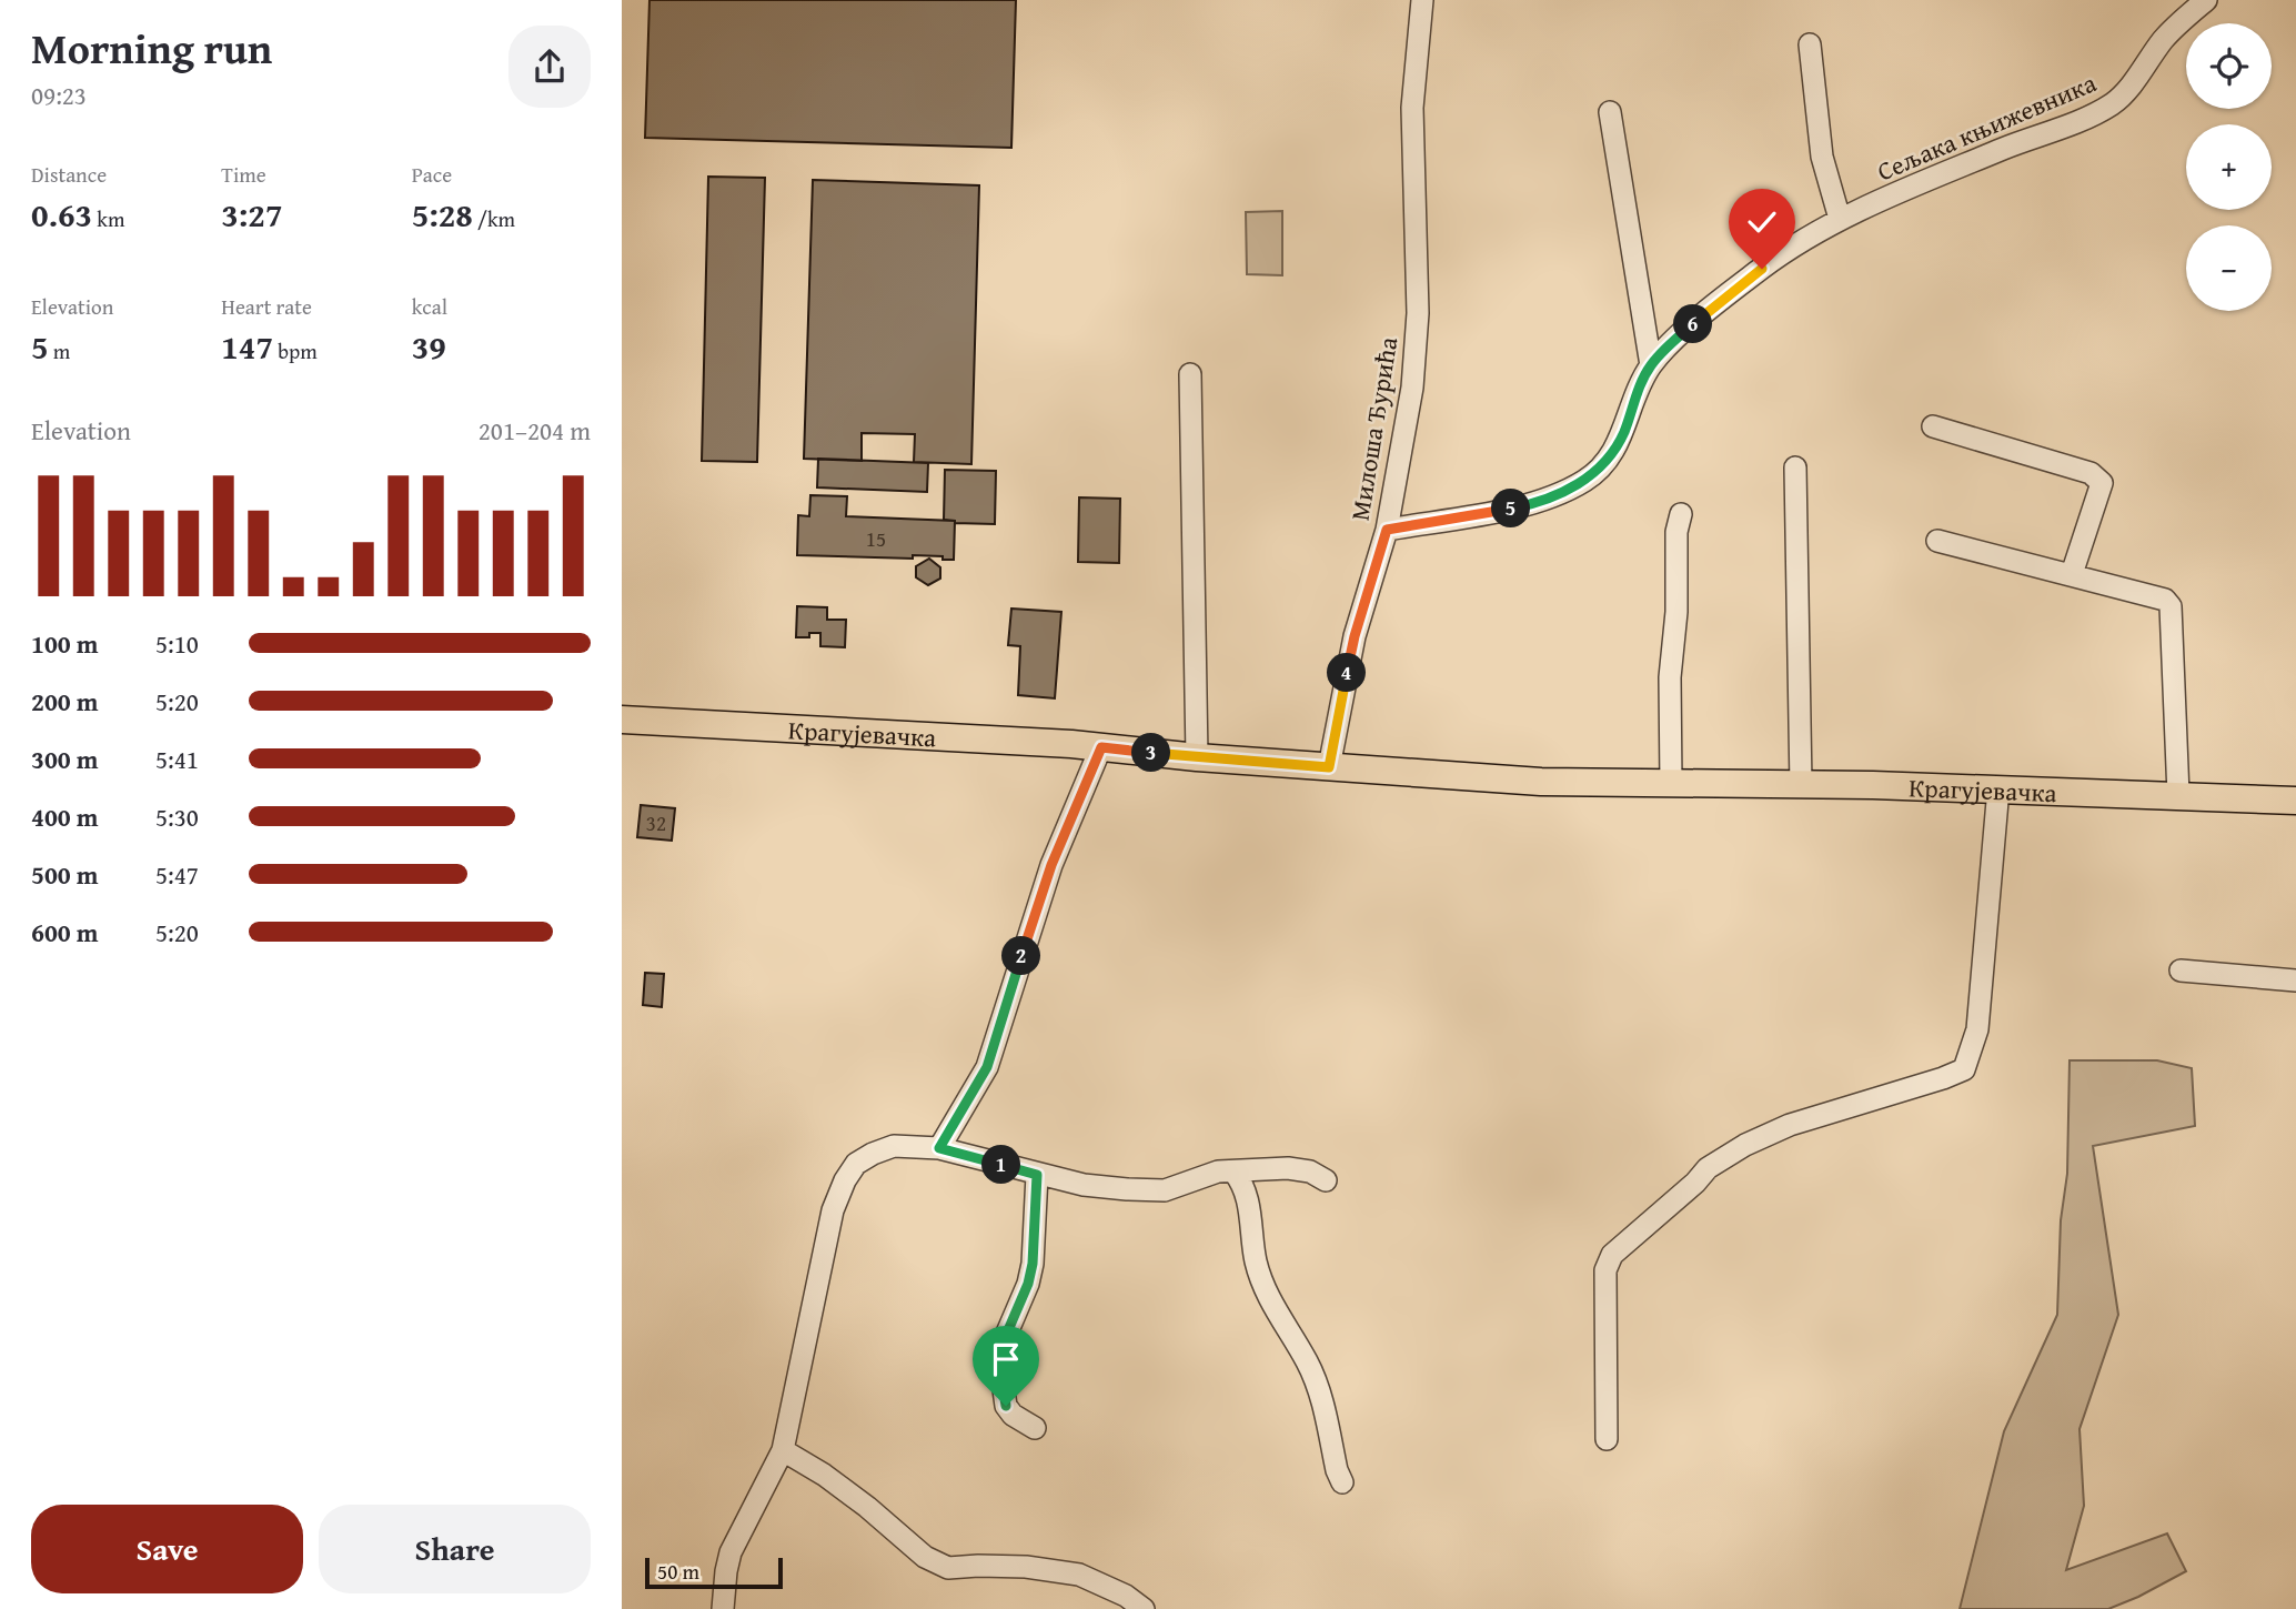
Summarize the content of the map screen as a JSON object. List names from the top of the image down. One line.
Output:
{"streets":{"main road":["Крагујевачка"],"street":["Сељака књижевника","Милоша Ђурића"]},"crossings":[["Сељака књижевника","Милоша Ђурића"],["Милоша Ђурића","Крагујевачка"]],"house_numbers":["15","32"],"scale_bar":"50 m","page":{"heading":["Morning run","09:23"],"map_buttons":["+","−"],"stats":[["Distance","0.63 km"],["Time","3:27"],["Pace","5:28 /km"],["Elevation","5 m"],["Heart rate","147 bpm"],["kcal","39"]],"pins":["6","5","4","3","2","1"],"chart":["Elevation","201–204 m"],"list":[{"name":"100 m","note":"5:10"},{"name":"200 m","note":"5:20"},{"name":"300 m","note":"5:41"},{"name":"400 m","note":"5:30"},{"name":"500 m","note":"5:47"},{"name":"600 m","note":"5:20"}],"buttons":["Save","Share"],"scale":"50 m"}}
